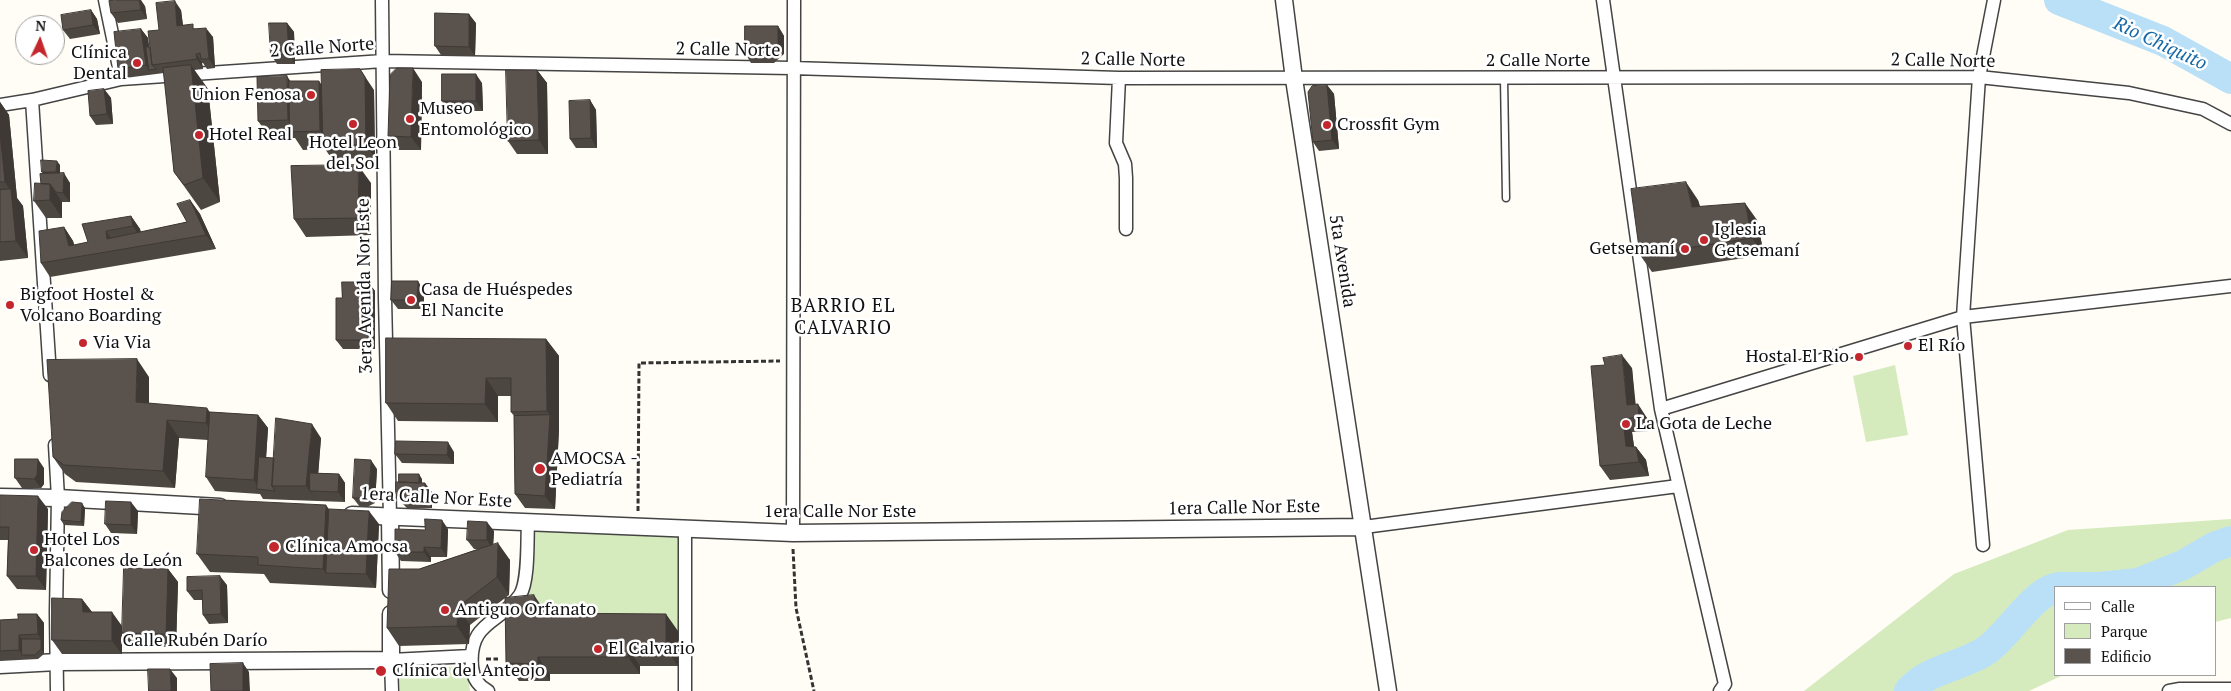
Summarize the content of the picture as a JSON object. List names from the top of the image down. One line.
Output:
{"streets":{"street":["2 Calle Norte","5ta Avenida","3era Avenida Nor Este","1era Calle Nor Este","Calle Rubén Darío"]},"crossings":[["2 Calle Norte","5ta Avenida"],["2 Calle Norte","3era Avenida Nor Este"],["5ta Avenida","1era Calle Nor Este"],["3era Avenida Nor Este","1era Calle Nor Este"],["3era Avenida Nor Este","Calle Rubén Darío"]],"districts":["BARRIO EL CALVARIO"],"water":["Rio Chiquito"],"places":["Clínica Dental","Union Fenosa","Museo Entomológico","Hotel Leon del Sol","Crossfit Gym","Hotel Real","Iglesia Getsemaní","Getsemaní","Casa de Huéspedes El Nancite","Bigfoot Hostel & Volcano Boarding","Via Via","El Río","Hostal El Rio","La Gota de Leche","AMOCSA - Pediatría","Clínica Amocsa","Hotel Los Balcones de León","Antiguo Orfanato","El Calvario","Clínica del Anteojo"],"legend":["Calle","Parque","Edificio"],"north":"top"}
